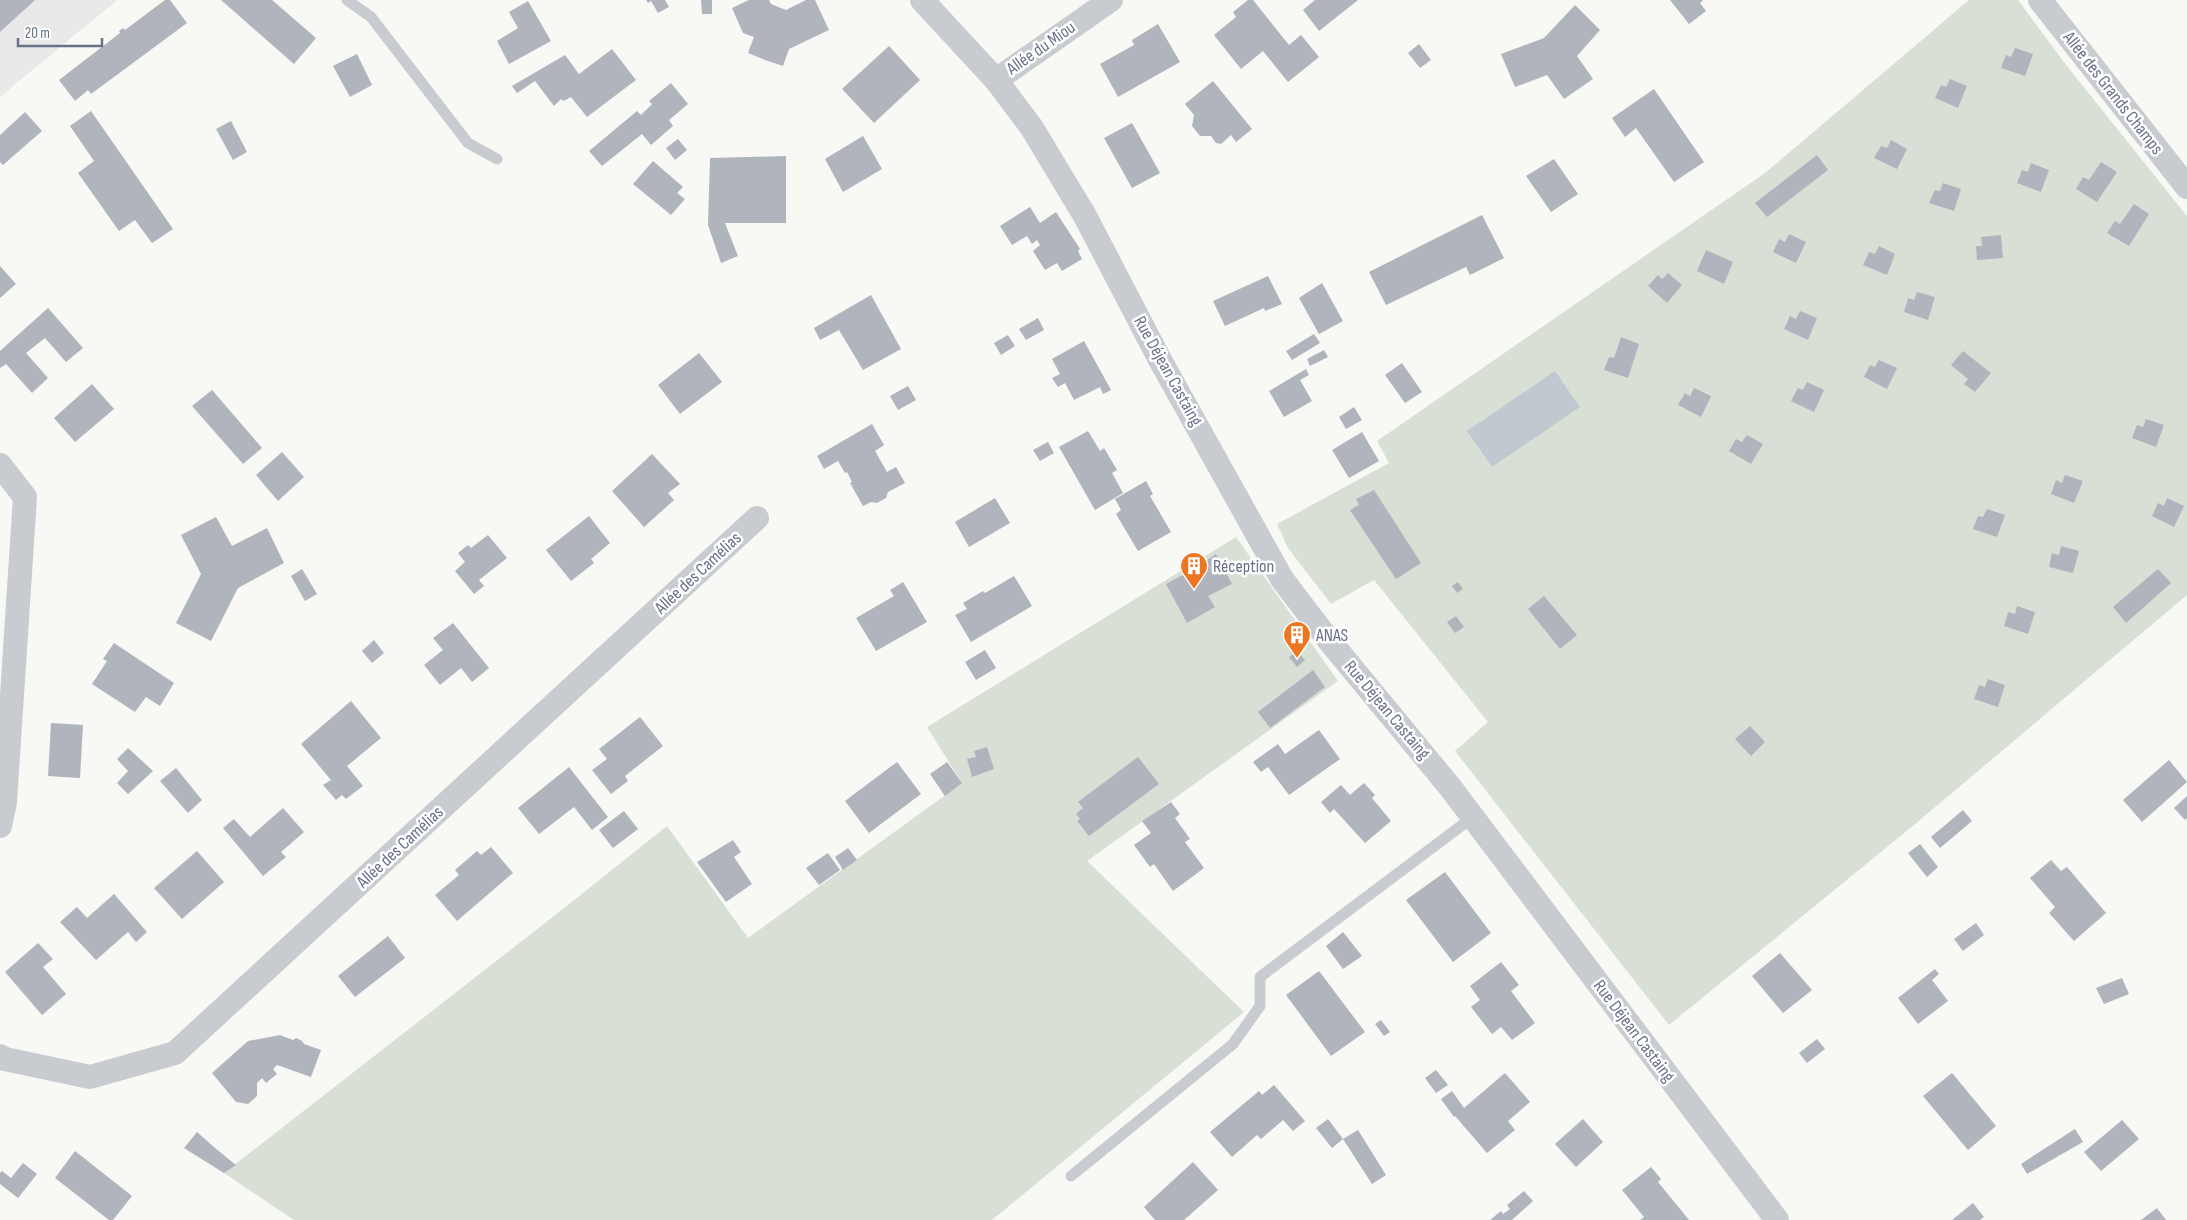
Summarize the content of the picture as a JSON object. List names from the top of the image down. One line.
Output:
{"streets":{"street":["Allée du Miou","Allée des Grands Champs","Rue Déjean Castaing","Allée des Camélias"]},"crossings":[["Allée du Miou","Rue Déjean Castaing"]],"places":{"building":["Réception","ANAS"]},"scale_bar":"20 m"}
